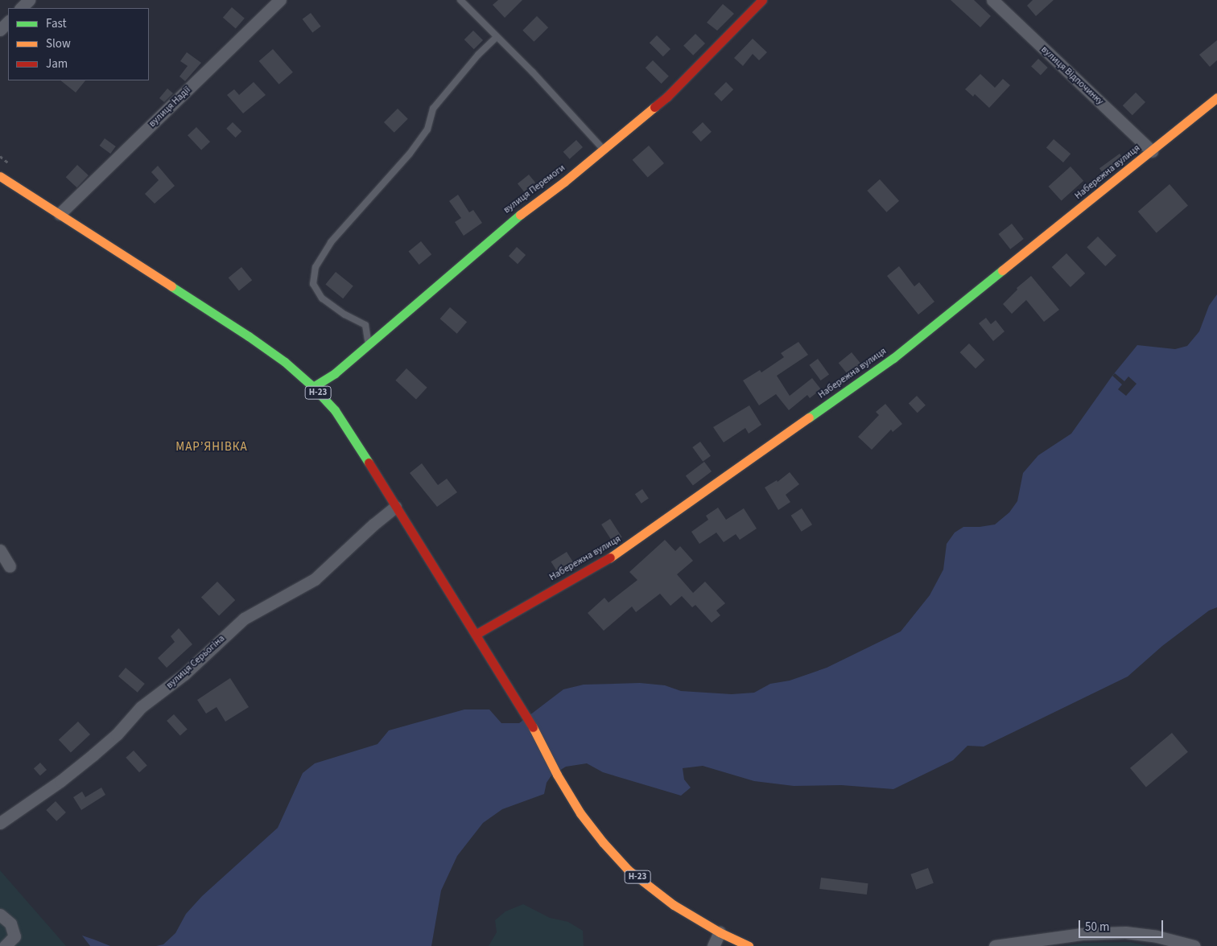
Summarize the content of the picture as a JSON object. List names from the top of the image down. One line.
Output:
{"streets":{"street":["вулиця Відпочинку","вулиця Надії","Набережна вулиця","вулиця Перемоги","Н-23","вулиця Серьогіна"]},"crossings":[["вулиця Відпочинку","Набережна вулиця"],["вулиця Надії","Н-23"],["Набережна вулиця","Н-23"],["вулиця Перемоги","Н-23"],["Н-23","вулиця Серьогіна"]],"districts":["МАР’ЯНІВКА"],"legend":["Fast","Slow","Jam"],"scale_bar":"50 m"}
